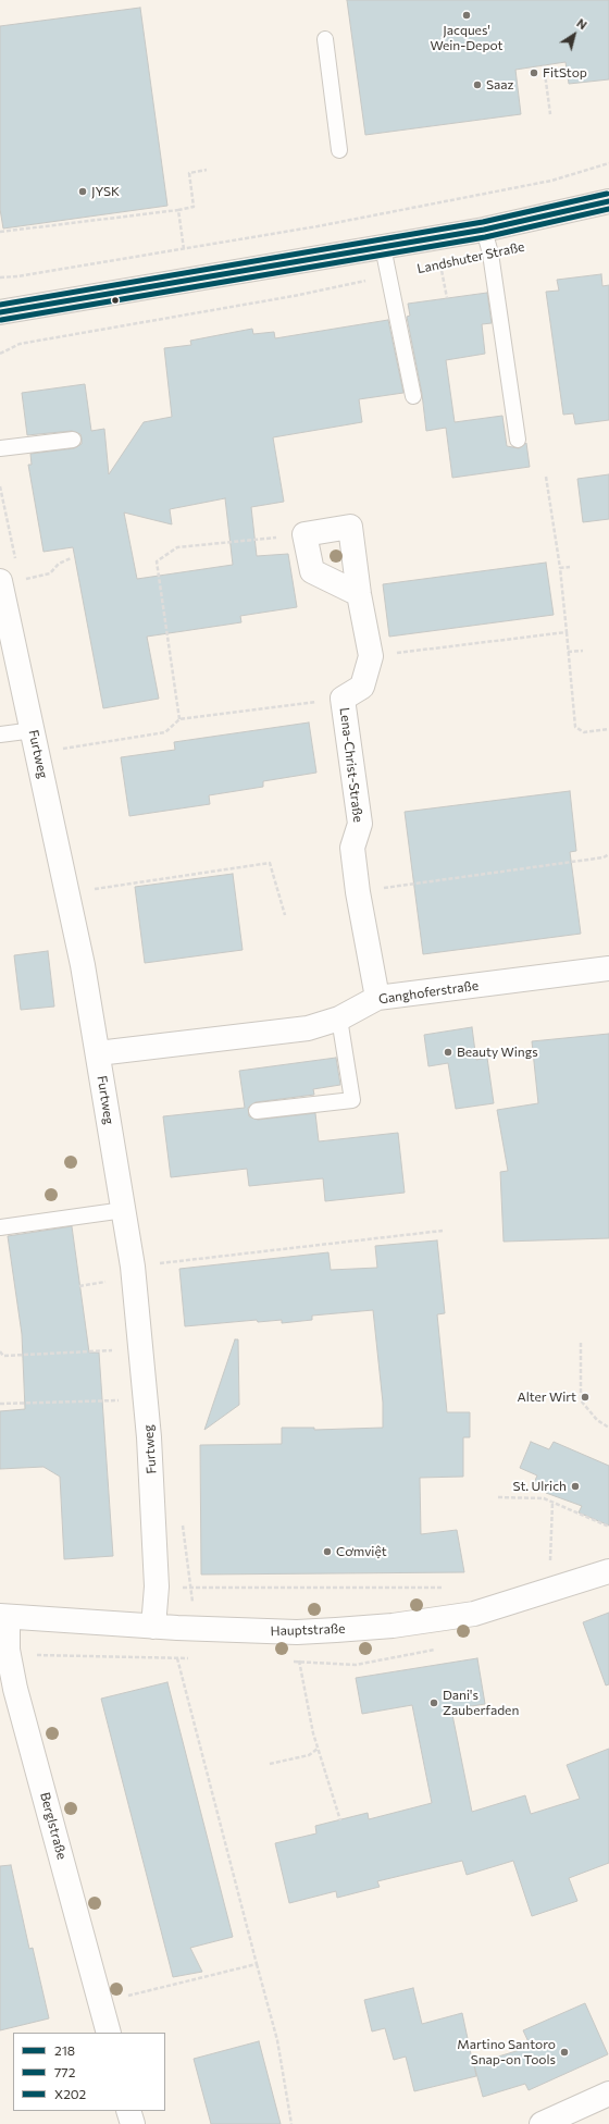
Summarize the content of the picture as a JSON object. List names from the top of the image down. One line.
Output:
{"streets":{"main road":["Landshuter Straße"],"street":["Furtweg","Lena-Christ-Straße","Ganghoferstraße","Hauptstraße","Berglstraße"]},"crossings":[["Furtweg","Ganghoferstraße"],["Furtweg","Hauptstraße"],["Lena-Christ-Straße","Ganghoferstraße"],["Hauptstraße","Berglstraße"]],"places":["Jacques' Wein-Depot","FitStop","Saaz","JYSK","Beauty Wings","Alter Wirt","St. Ulrich","Cơmviệt","Dani's Zauberfaden","Martino Santoro Snap-on Tools"],"lines":["transit line X202","transit line 218","transit line 772"],"legend":["218","772","X202"],"north":"top right"}
